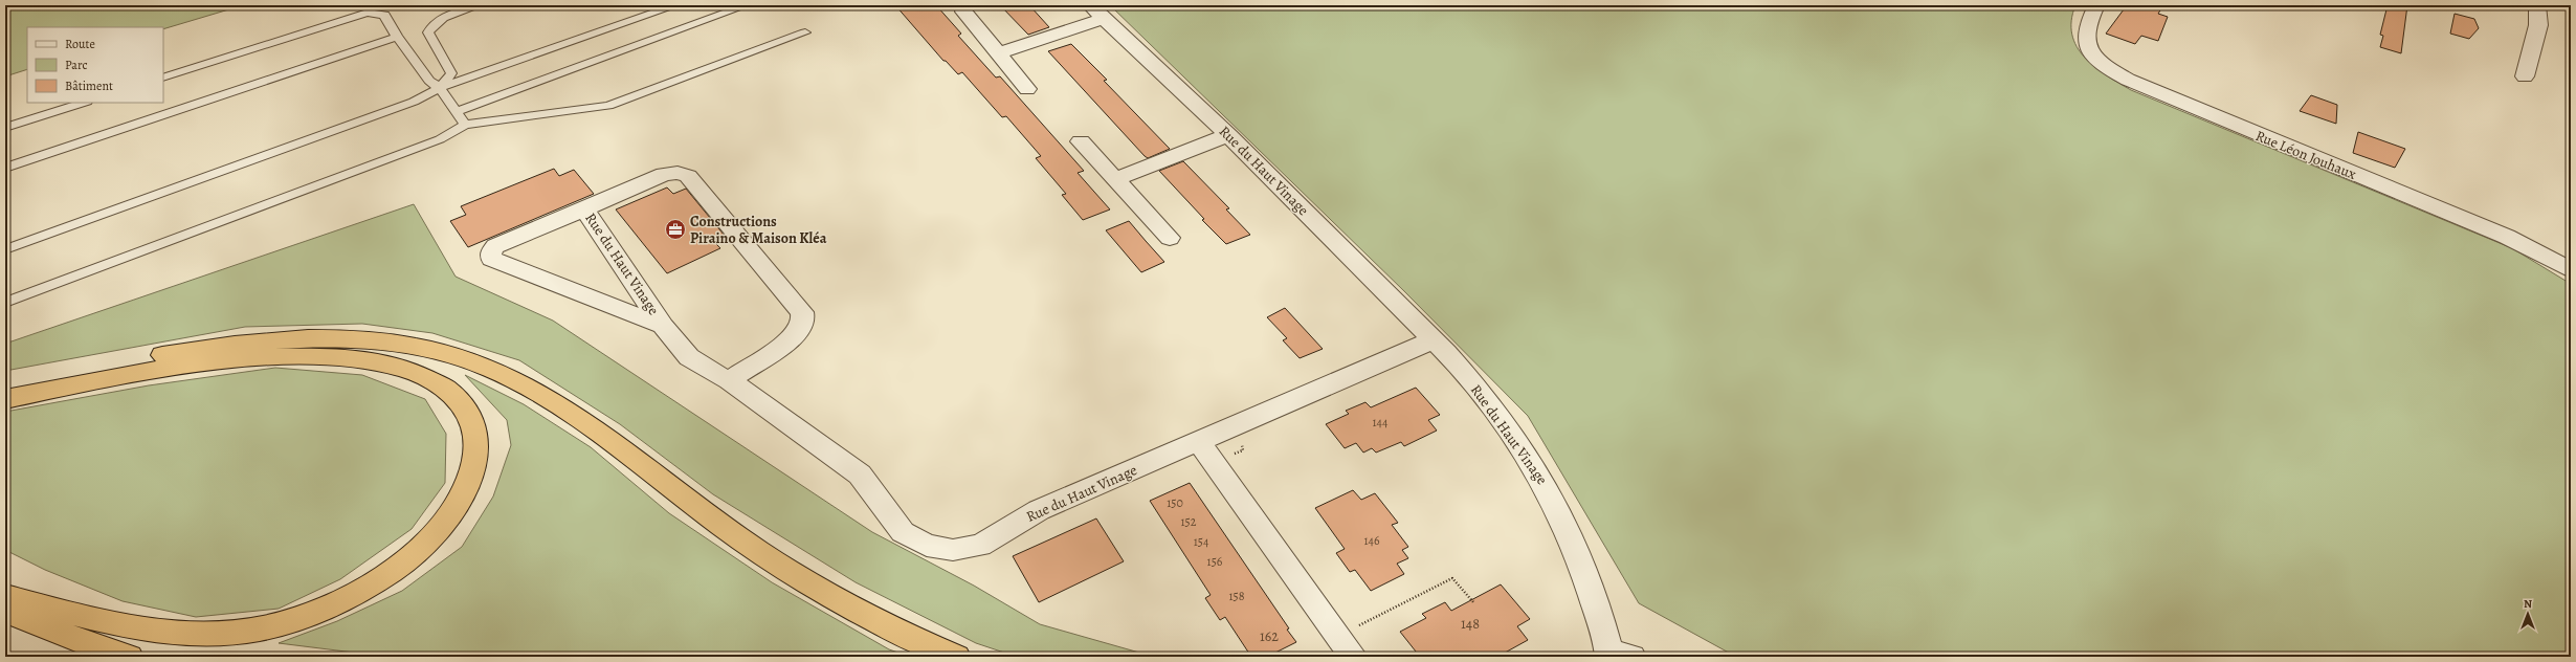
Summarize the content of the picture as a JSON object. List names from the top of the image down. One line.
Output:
{"streets":{"street":["Rue Léon Jouhaux","Rue du Haut Vinage"]},"places":{"office":["Constructions Piraino & Maison Kléa"]},"house_numbers":["144","150","152","146","154","156","158","148","162"],"legend":["Route","Parc","Bâtiment"],"north":"top"}
